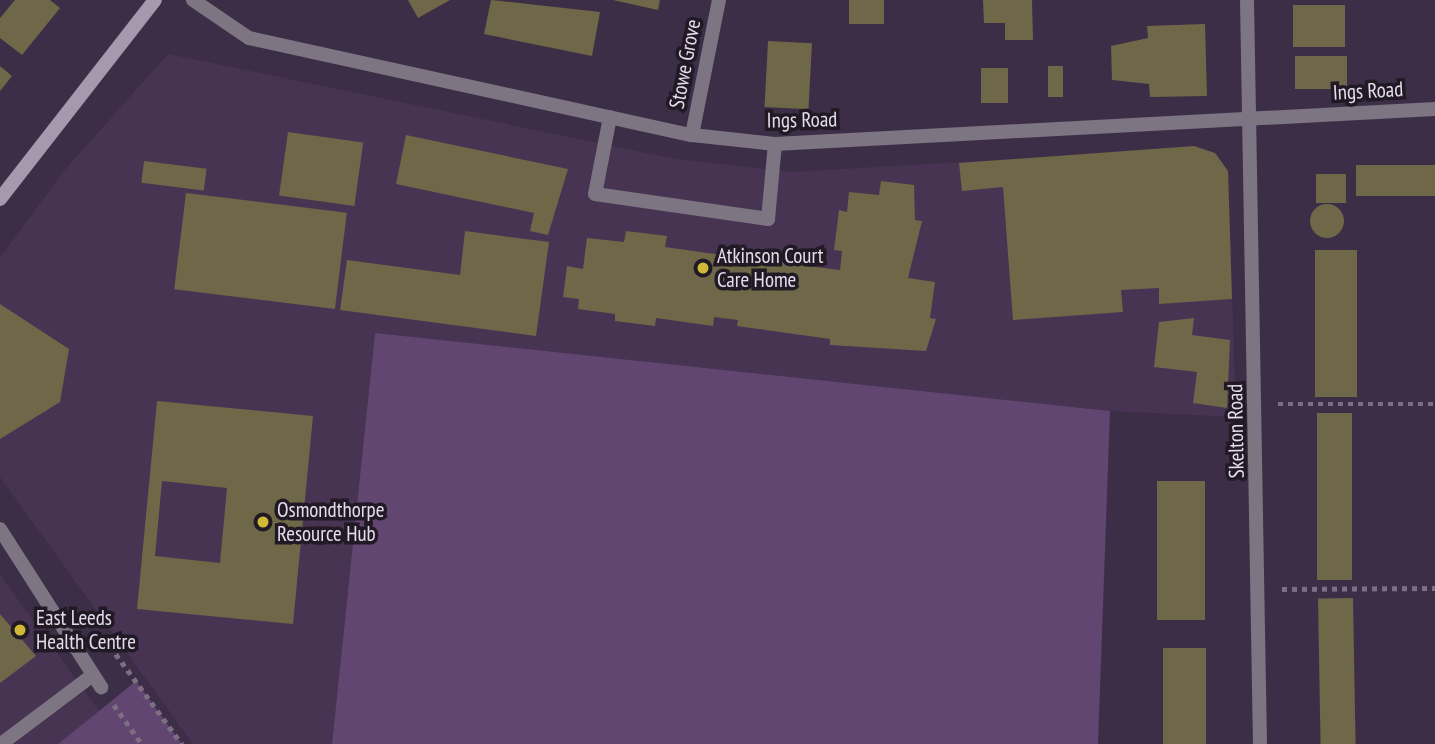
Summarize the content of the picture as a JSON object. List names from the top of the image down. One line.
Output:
{"streets":{"street":["Stowe Grove","Ings Road","Skelton Road"]},"crossings":[["Stowe Grove","Ings Road"],["Ings Road","Skelton Road"]],"places":["Atkinson Court Care Home","Osmondthorpe Resource Hub","East Leeds Health Centre"]}
